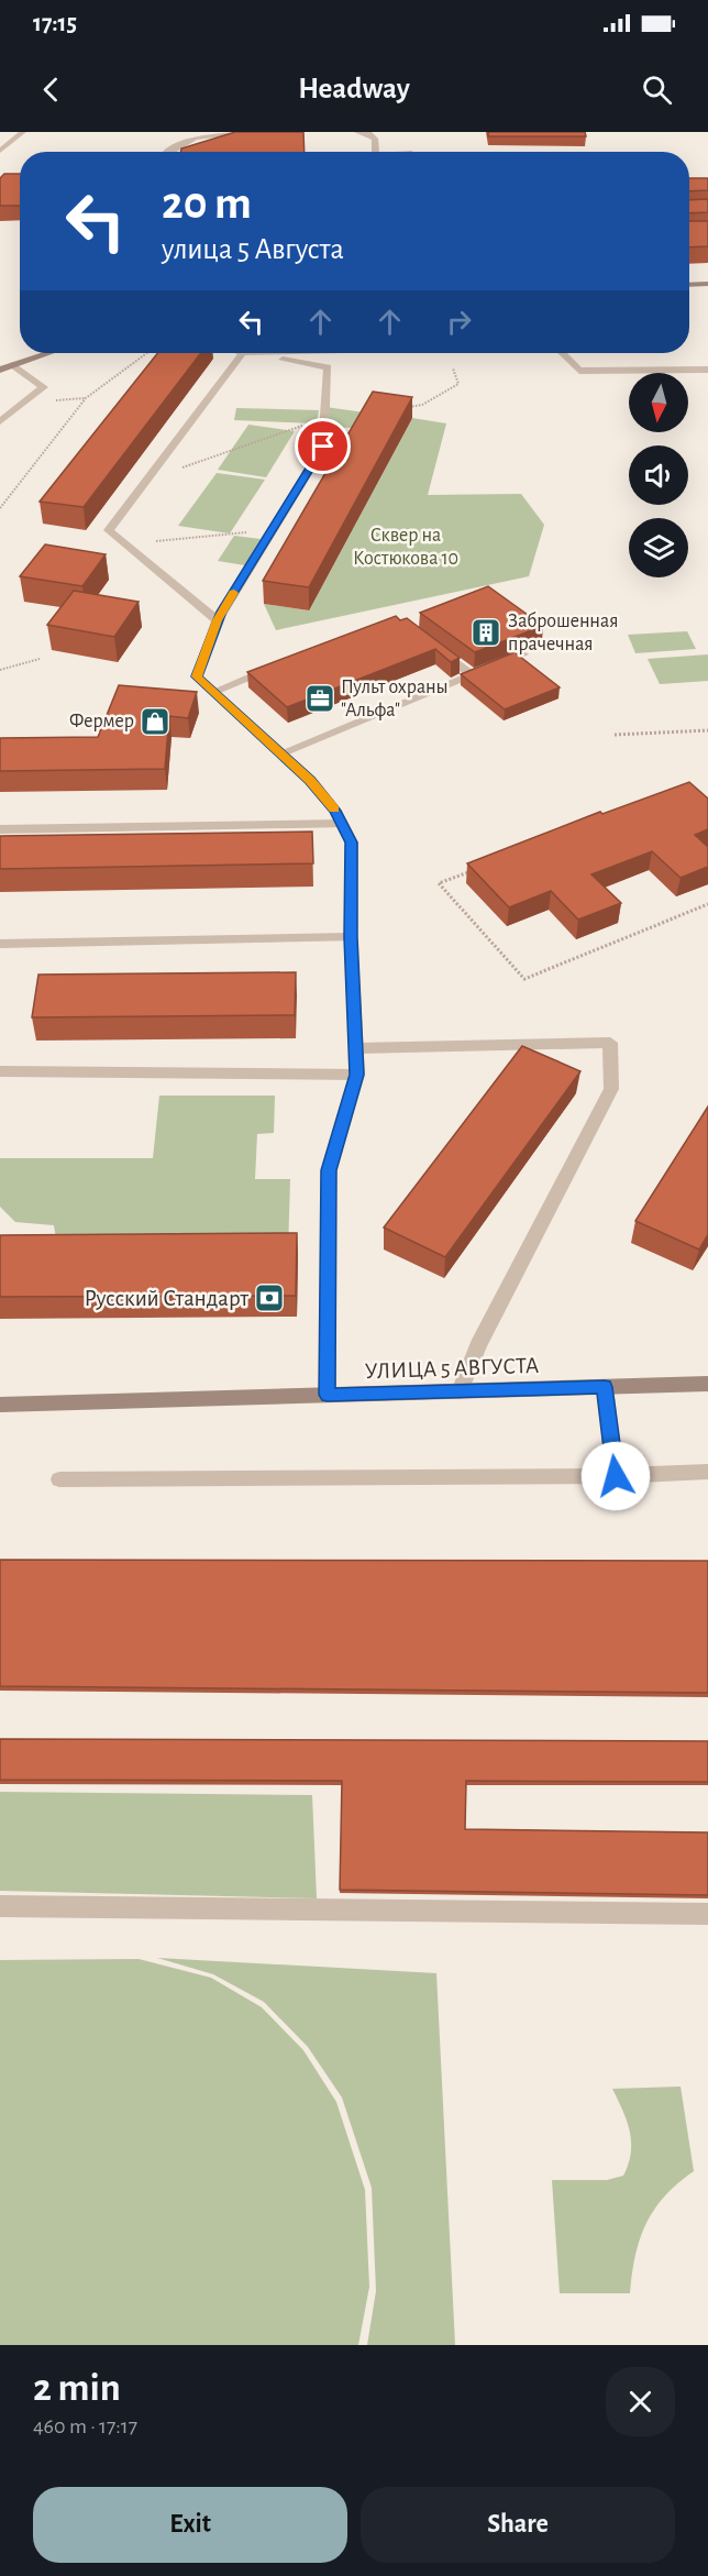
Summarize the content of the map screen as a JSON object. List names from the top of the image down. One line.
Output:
{"streets":{"street":["УЛИЦА 5 АВГУСТА"]},"parks":["Сквер на Костюкова 10"],"places":{"building":["Заброшенная прачечная"],"office":["Пульт охраны \"Альфа\""],"shop":["Фермер"],"bank":["Русский Стандарт"]},"north":"bottom","page":{"status":"17:15","header":"Headway","turn":["20 m","улица 5 Августа"],"heading":["2 min","460 m · 17:17"],"buttons":["Exit","Share"]}}
